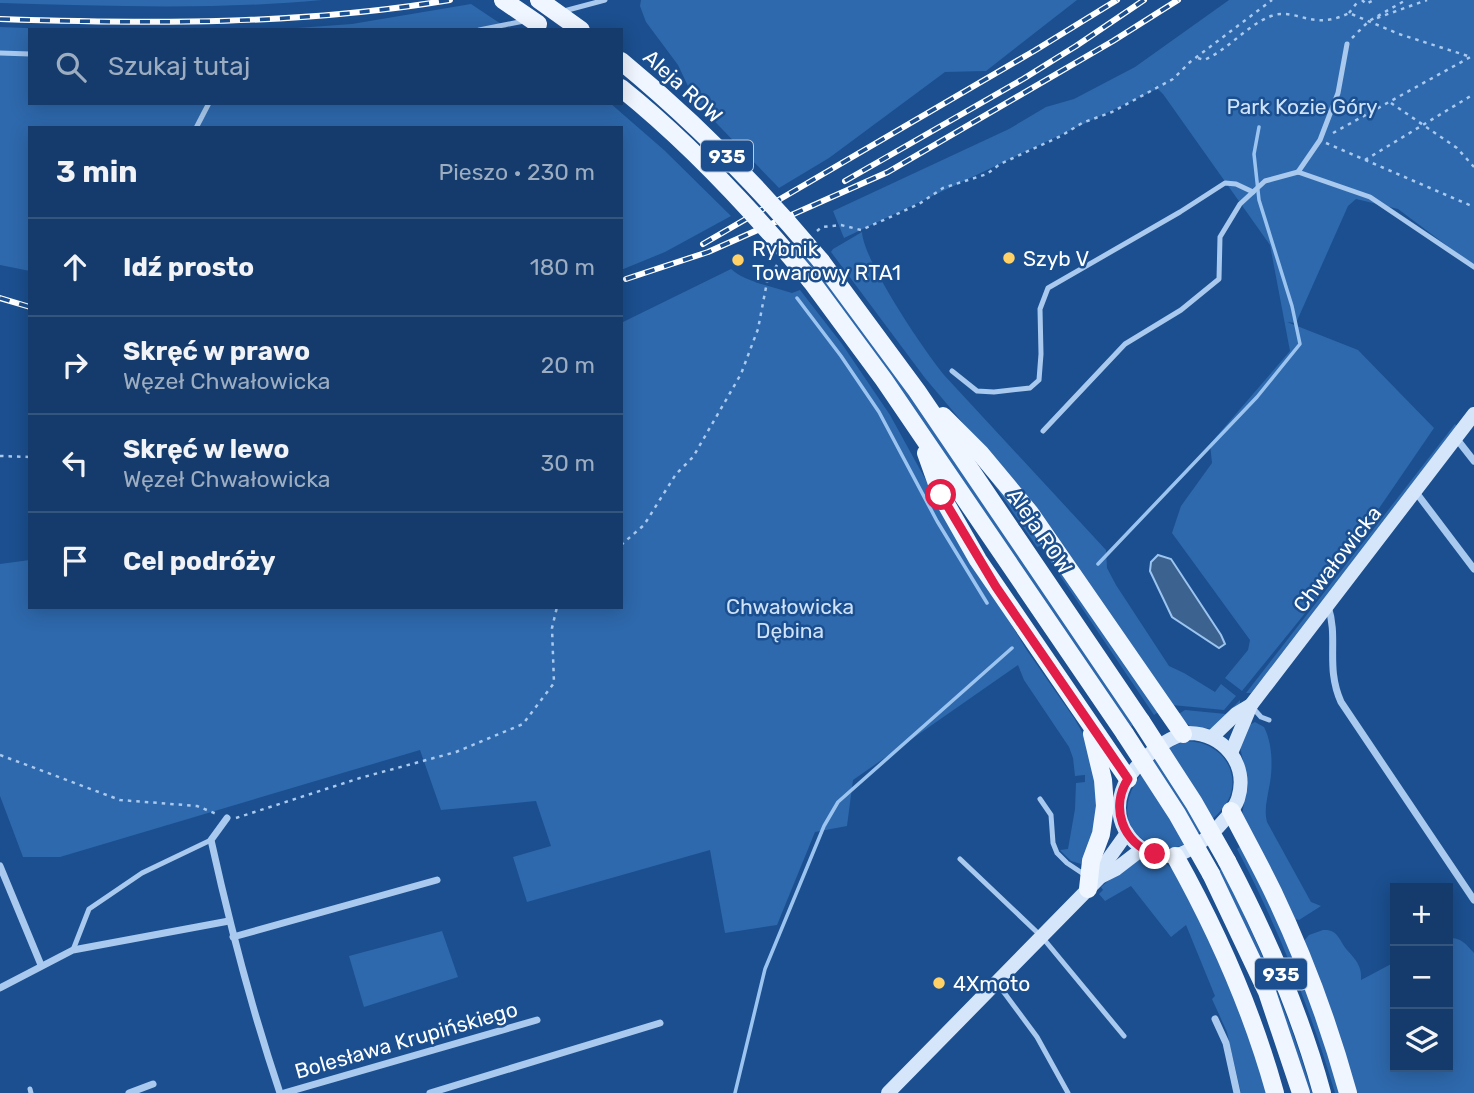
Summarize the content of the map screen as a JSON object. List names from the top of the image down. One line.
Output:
{"streets":{"main road":["Aleja ROW","935","Chwałowicka"],"street":["Bolesława Krupińskiego"]},"parks":["Park Kozie Góry","Chwałowicka Dębina"],"places":["Szyb V","Rybnik Towarowy RTA1","4Xmoto"],"page":{"search":"Szukaj tutaj","heading":["3 min","Pieszo · 230 m"],"list":[["Idź prosto","180 m"],["Skręć w prawo","Węzeł Chwałowicka","20 m"],["Skręć w lewo","Węzeł Chwałowicka","30 m"],"Cel podróży"],"map_buttons":["+","−"]}}
